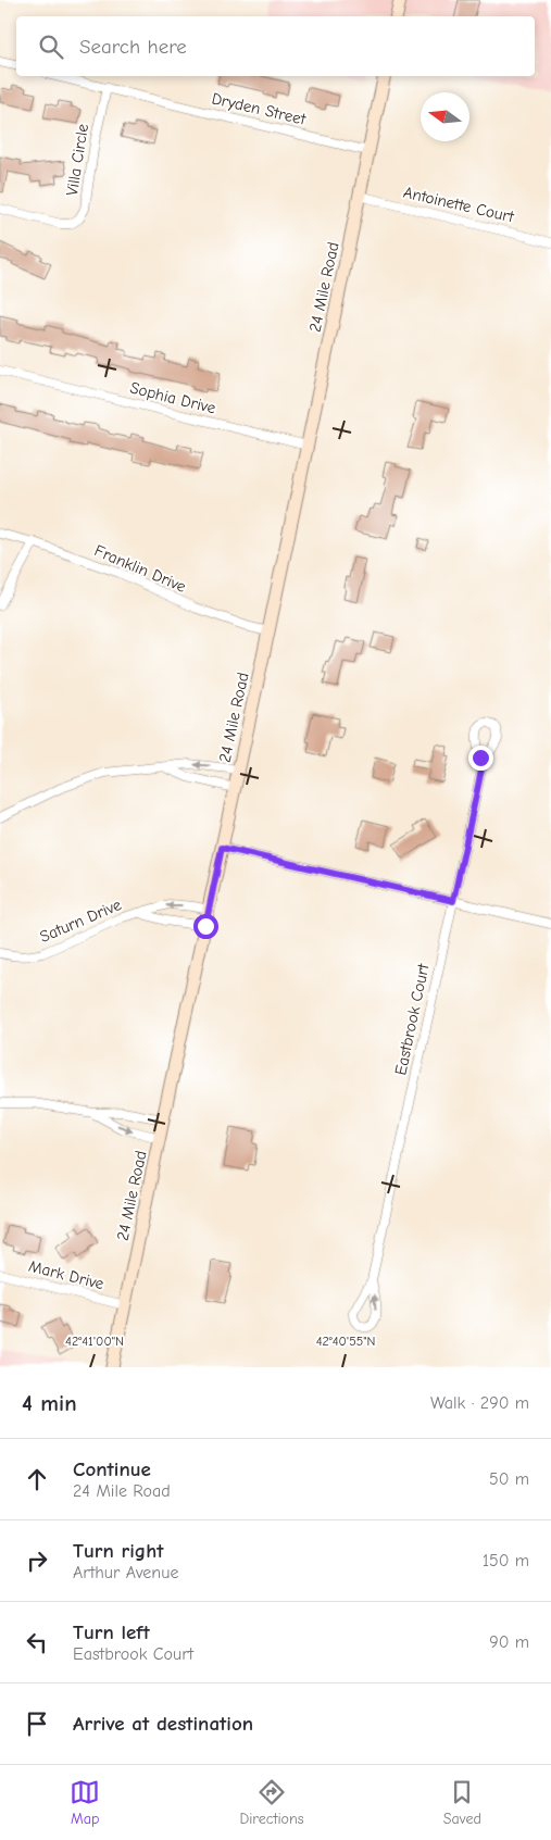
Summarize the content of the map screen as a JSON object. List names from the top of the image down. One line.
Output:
{"streets":{"street":["Dryden Street","Villa Circle","Antoinette Court","24 Mile Road","Sophia Drive","Franklin Drive","Saturn Drive","Eastbrook Court","Mark Drive"]},"crossings":[["Dryden Street","Villa Circle"],["Dryden Street","24 Mile Road"],["Antoinette Court","24 Mile Road"],["24 Mile Road","Sophia Drive"],["24 Mile Road","Franklin Drive"],["24 Mile Road","Saturn Drive"],["24 Mile Road","Mark Drive"]],"north":"left","page":{"search":"Search here","heading":["4 min","Walk · 290 m"],"list":[["Continue","24 Mile Road","50 m"],["Turn right","Arthur Avenue","150 m"],["Turn left","Eastbrook Court","90 m"],"Arrive at destination"],"nav":["Map","Directions","Saved"]},"coordinates":["42°41'00\"N","42°40'55\"N"]}
